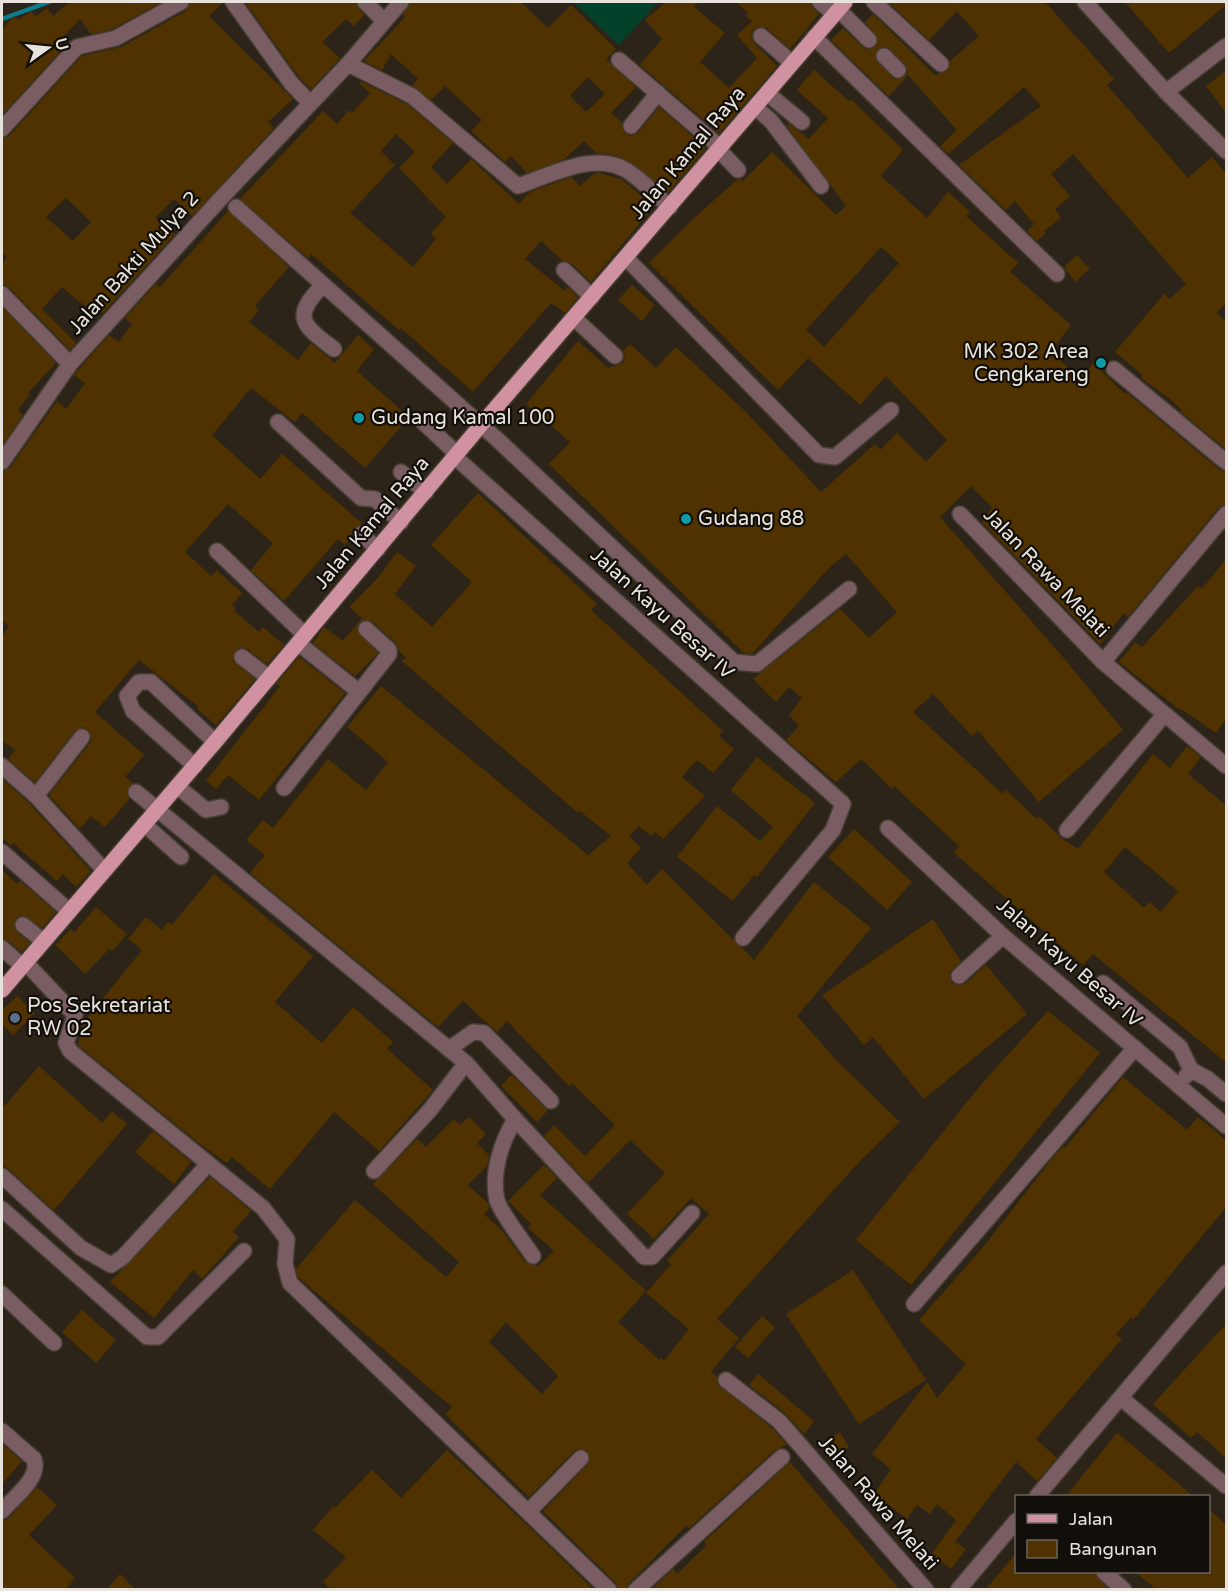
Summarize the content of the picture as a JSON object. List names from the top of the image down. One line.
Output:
{"streets":{"main road":["Jalan Kamal Raya"],"street":["Jalan Bakti Mulya 2","Jalan Rawa Melati","Jalan Kayu Besar IV"]},"crossings":[["Jalan Kamal Raya","Jalan Kayu Besar IV"]],"places":["MK 302 Area Cengkareng","Gudang Kamal 100","Gudang 88","Pos Sekretariat RW 02"],"legend":["Jalan","Bangunan"],"north":"right"}
